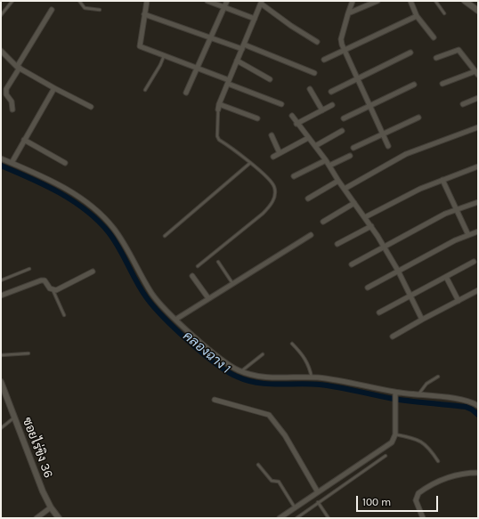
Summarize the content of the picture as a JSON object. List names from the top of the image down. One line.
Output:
{"streets":{"street":["ซอยไร่ขิง 36"]},"water":["คลองฉาง 1"],"scale_bar":"100 m"}
